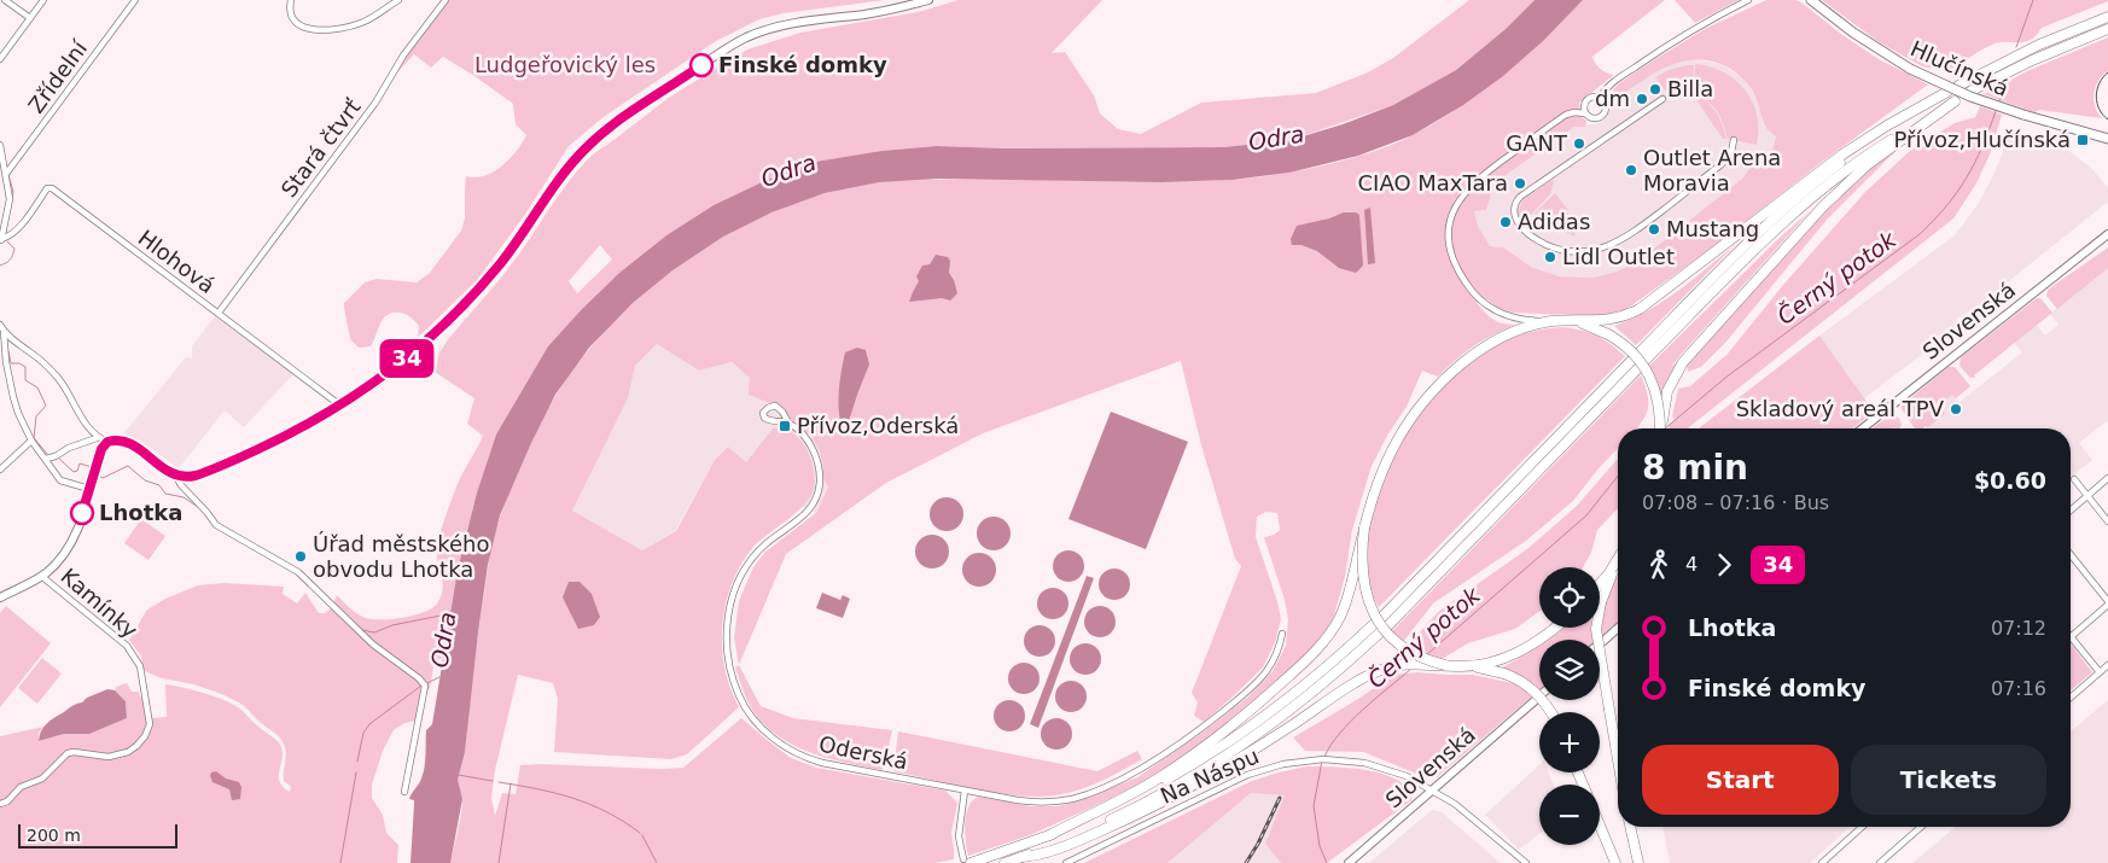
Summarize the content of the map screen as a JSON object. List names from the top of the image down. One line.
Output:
{"streets":{"main road":["Hlučínská"],"street":["Zřídelní","Stará čtvrť","Hlohová","Slovenská","Kamínky","Oderská","Na Náspu"]},"crossings":[["Stará čtvrť","Hlohová"],["Slovenská","Na Náspu"],["Oderská","Na Náspu"]],"water":["Odra","Černý potok"],"parks":["Ludgeřovický les"],"places":{"other":["Finské domky","Billa","dm","GANT","Outlet Arena Moravia","CIAO MaxTara","Adidas","Mustang","Lidl Outlet","Skladový areál TPV","Lhotka","Úřad městského obvodu Lhotka"],"transit":["Přívoz,Hlučínská","Přívoz,Oderská"]},"lines":["bus line 34"],"scale_bar":"200 m","page":{"on_map":"34","heading":["8 min","07:08 – 07:16 · Bus","$0.60"],"legs":["4","34"],"map_buttons":["+","−"],"list":[{"name":"Lhotka","value":"07:12"},{"name":"Finské domky","value":"07:16"}],"buttons":["Start","Tickets"],"scale":"200 m"}}
